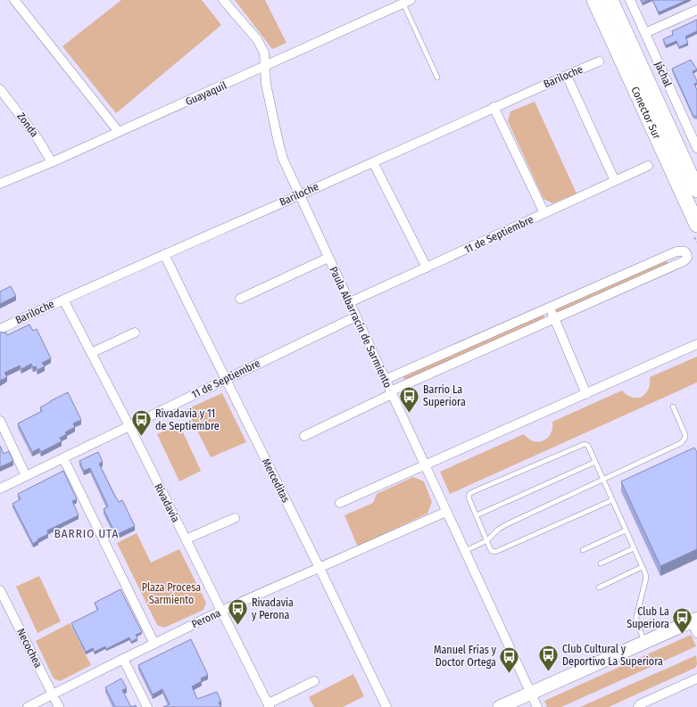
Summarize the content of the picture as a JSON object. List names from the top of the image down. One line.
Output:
{"streets":{"main road":["Conector Sur"],"street":["Jáchal","Bariloche","Guayaquil","Zonda","11 de Septiembre","Paula Albarracín de Sarmiento","Merceditas","Rivadavia","Perona","Necochea"]},"crossings":[["Bariloche","Paula Albarracín de Sarmiento"],["Bariloche","Merceditas"],["Bariloche","Rivadavia"],["Guayaquil","Zonda"],["Guayaquil","Paula Albarracín de Sarmiento"],["11 de Septiembre","Paula Albarracín de Sarmiento"],["11 de Septiembre","Merceditas"],["11 de Septiembre","Rivadavia"],["Paula Albarracín de Sarmiento","Perona"],["Merceditas","Perona"],["Rivadavia","Perona"],["Perona","Necochea"]],"districts":["BARRIO UTA"],"parks":["Plaza Procesa Sarmiento"],"places":{"bus stop":["Barrio La Superiora","Rivadavia y 11 de Septiembre","Rivadavia y Perona","Club La Superiora","Club Cultural y Deportivo La Superiora","Manuel Frías y Doctor Ortega"]}}
